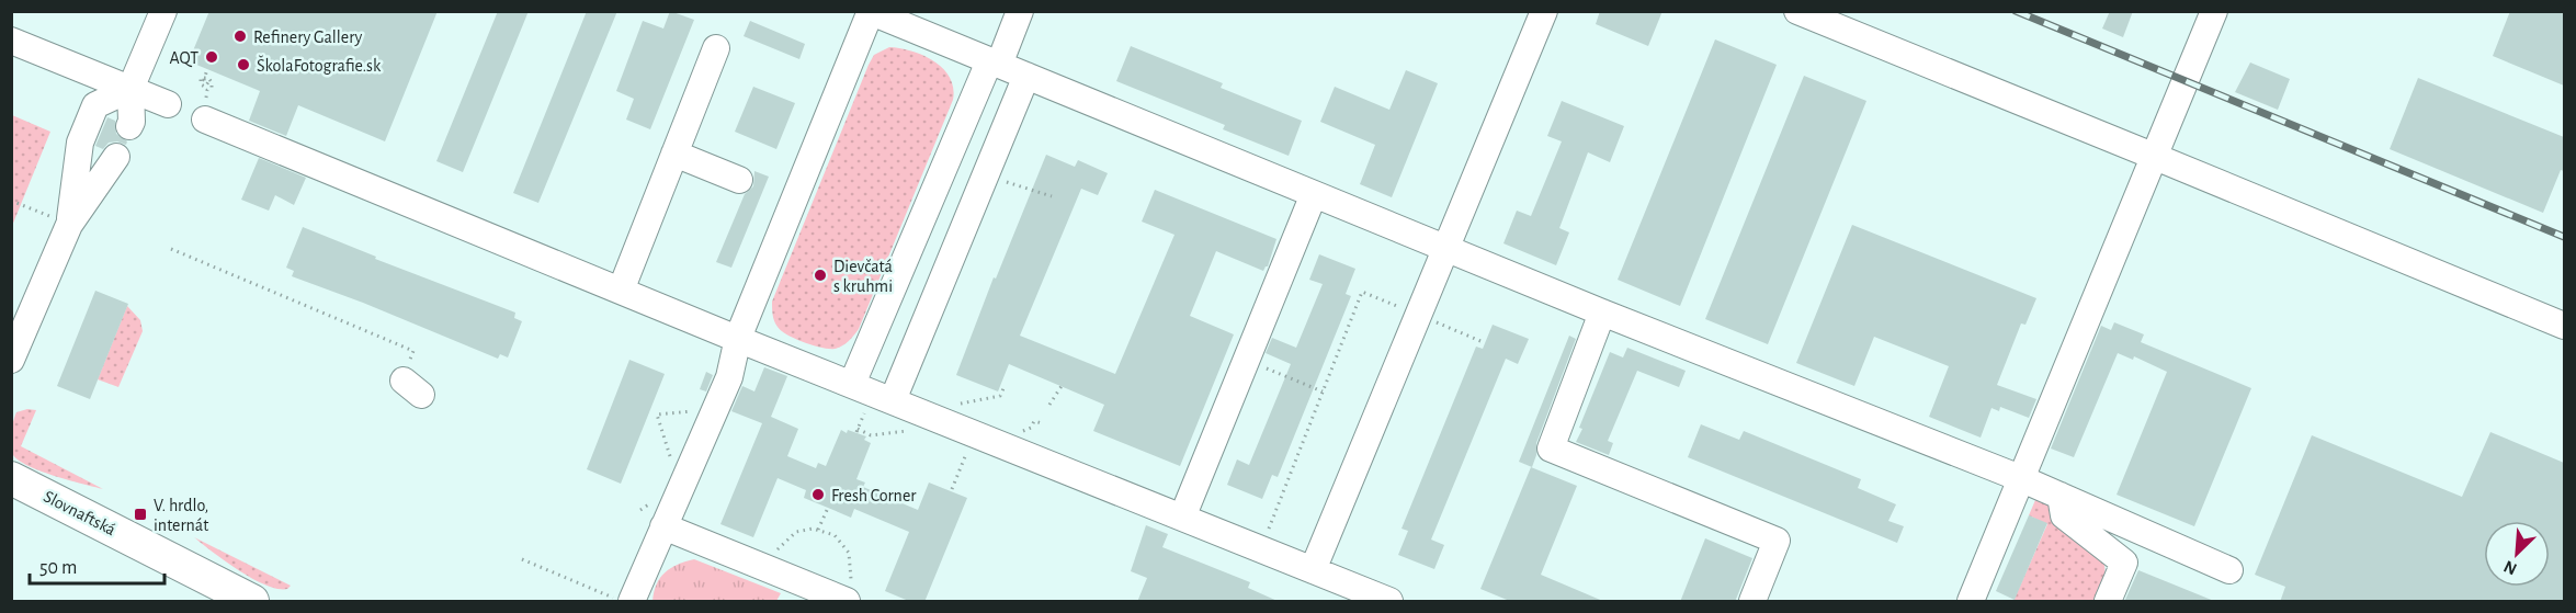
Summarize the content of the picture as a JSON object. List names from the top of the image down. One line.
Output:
{"streets":{"main road":["Slovnaftská"]},"places":{"other":["Refinery Gallery","AQT","ŠkolaFotografie.sk","Dievčatá s kruhmi","Fresh Corner"],"transit":["V. hrdlo, internát"]},"scale_bar":"50 m","north":"bottom left"}
